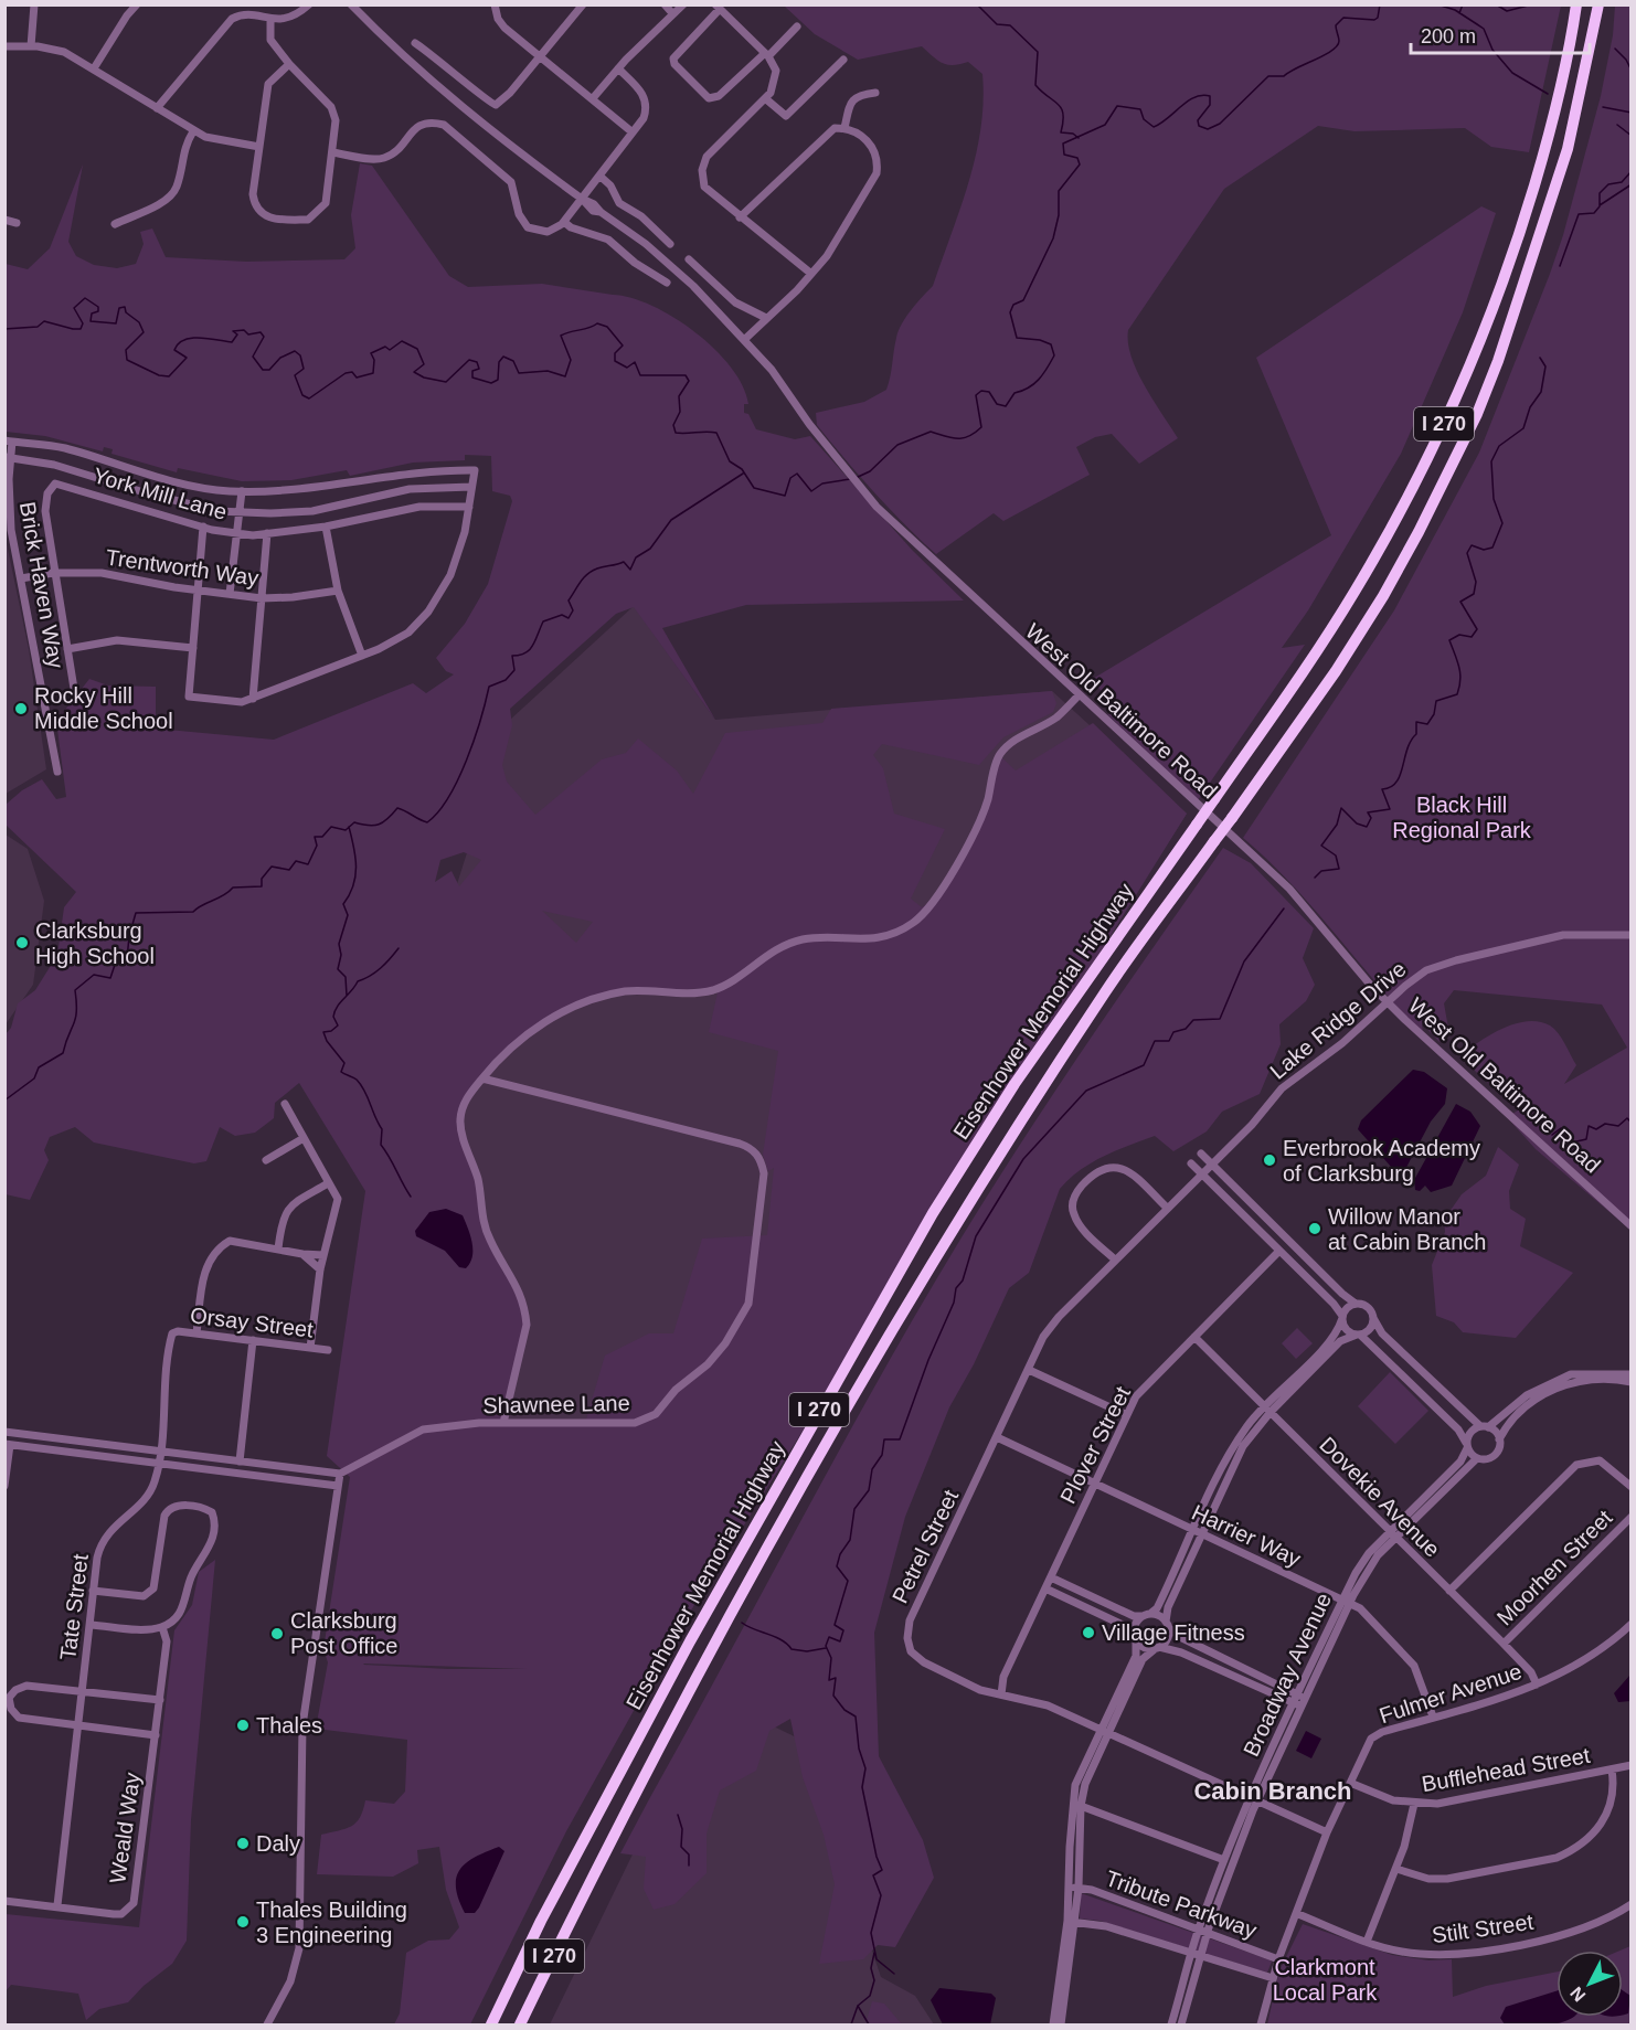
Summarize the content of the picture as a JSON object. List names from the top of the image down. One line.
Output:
{"streets":{"highway":["I 270","Eisenhower Memorial Highway"],"street":["York Mill Lane","Trentworth Way","Brick Haven Way","West Old Baltimore Road","Lake Ridge Drive","Orsay Street","Shawnee Lane","Plover Street","Dovekie Avenue","Harrier Way","Petrel Street","Moorhen Street","Tate Street","Broadway Avenue","Fulmer Avenue","Bufflehead Street","Weald Way","Tribute Parkway","Stilt Street"]},"crossings":[["York Mill Lane","Trentworth Way"],["Trentworth Way","Brick Haven Way"],["West Old Baltimore Road","Lake Ridge Drive"],["Lake Ridge Drive","Petrel Street"],["Orsay Street","Tate Street"],["Plover Street","Dovekie Avenue"],["Plover Street","Harrier Way"],["Plover Street","Petrel Street"],["Dovekie Avenue","Moorhen Street"],["Dovekie Avenue","Broadway Avenue"],["Dovekie Avenue","Fulmer Avenue"],["Harrier Way","Petrel Street"],["Harrier Way","Broadway Avenue"],["Harrier Way","Fulmer Avenue"],["Petrel Street","Broadway Avenue"],["Petrel Street","Fulmer Avenue"],["Tate Street","Weald Way"],["Broadway Avenue","Tribute Parkway"],["Fulmer Avenue","Bufflehead Street"],["Fulmer Avenue","Tribute Parkway"],["Fulmer Avenue","Stilt Street"]],"districts":["Cabin Branch"],"parks":["Black Hill Regional Park","Clarkmont Local Park"],"places":["Rocky Hill Middle School","Clarksburg High School","Everbrook Academy of Clarksburg","Willow Manor at Cabin Branch","Village Fitness","Clarksburg Post Office","Thales","Daly","Thales Building 3 Engineering"],"scale_bar":"200 m","north":"bottom left"}
